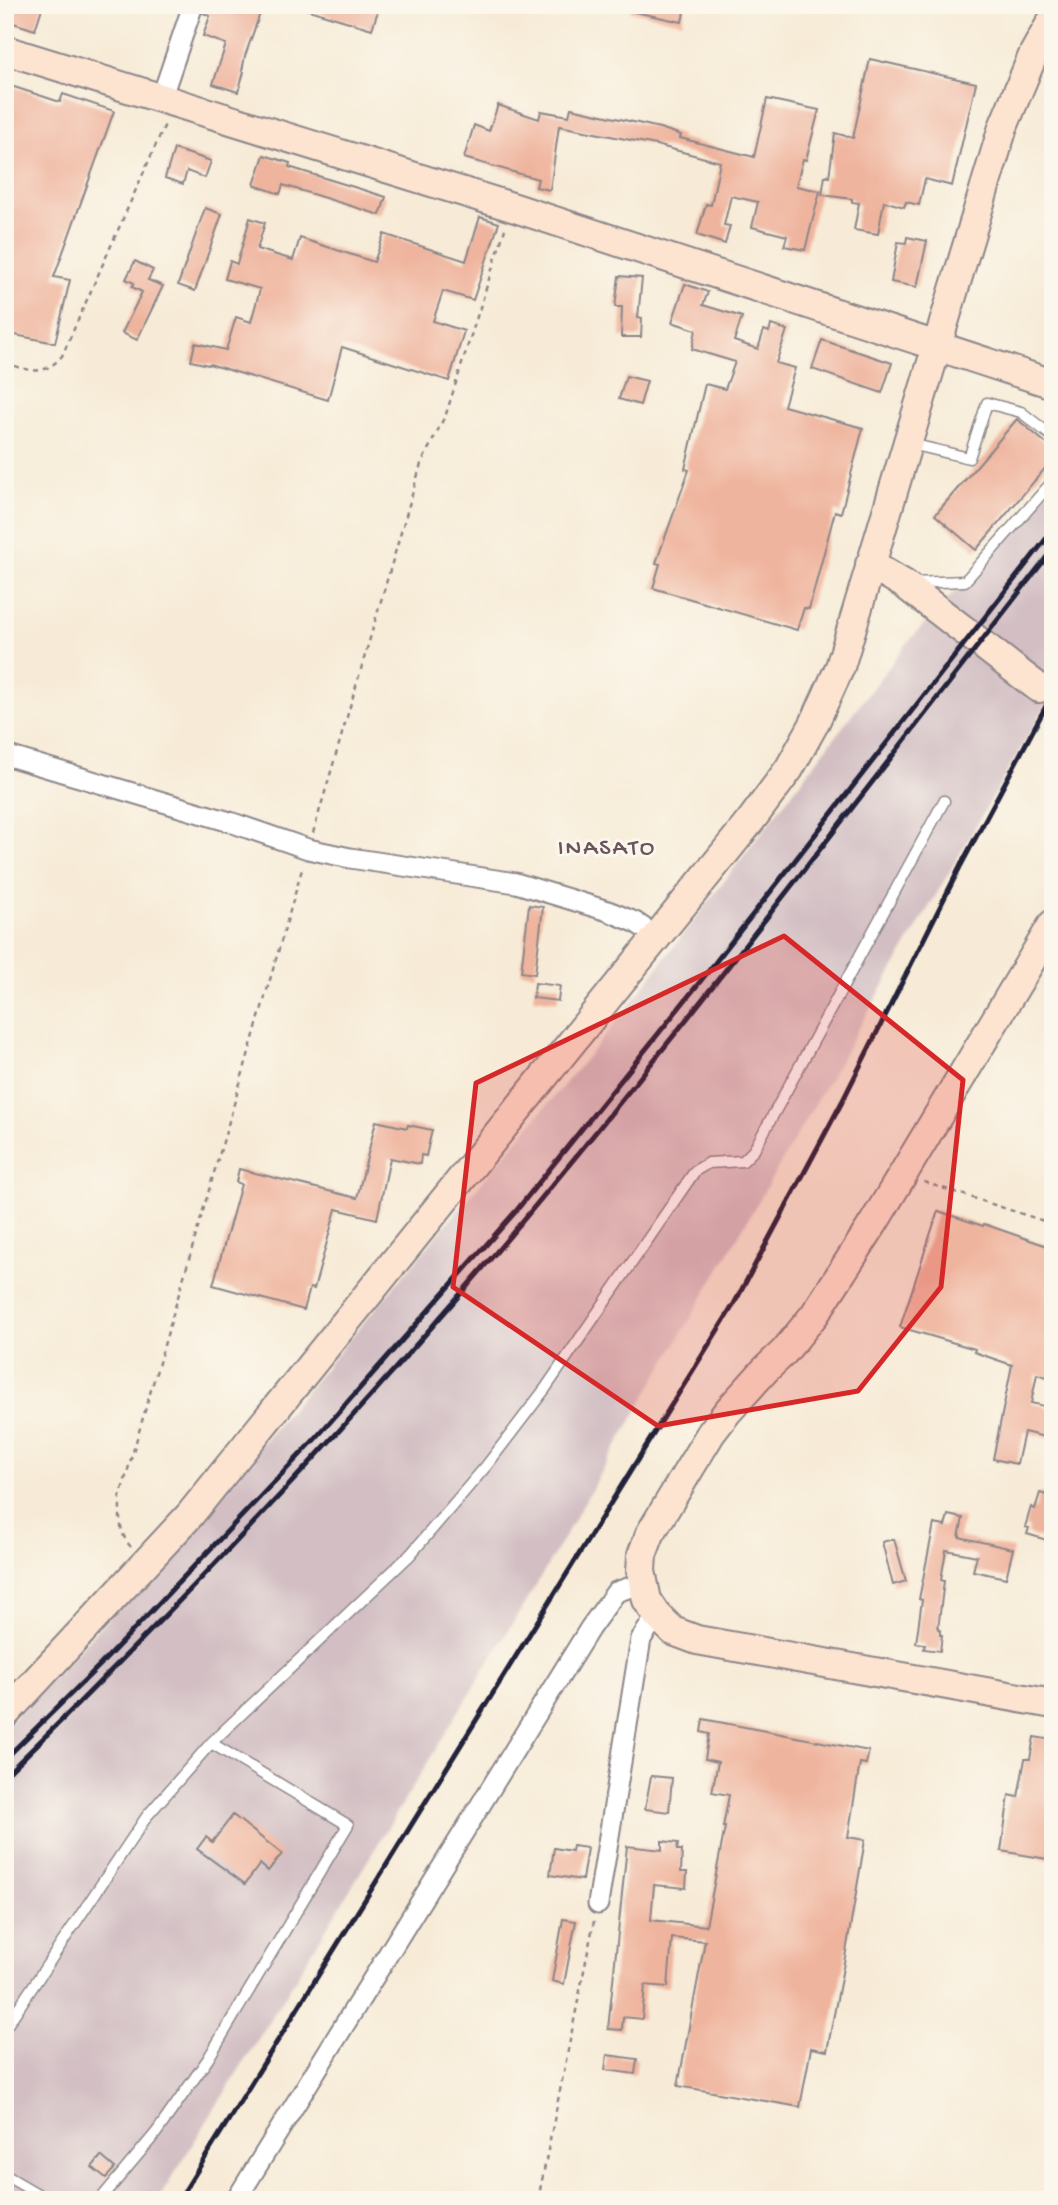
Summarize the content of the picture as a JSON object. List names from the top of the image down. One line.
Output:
{"districts":["INASATO"]}
